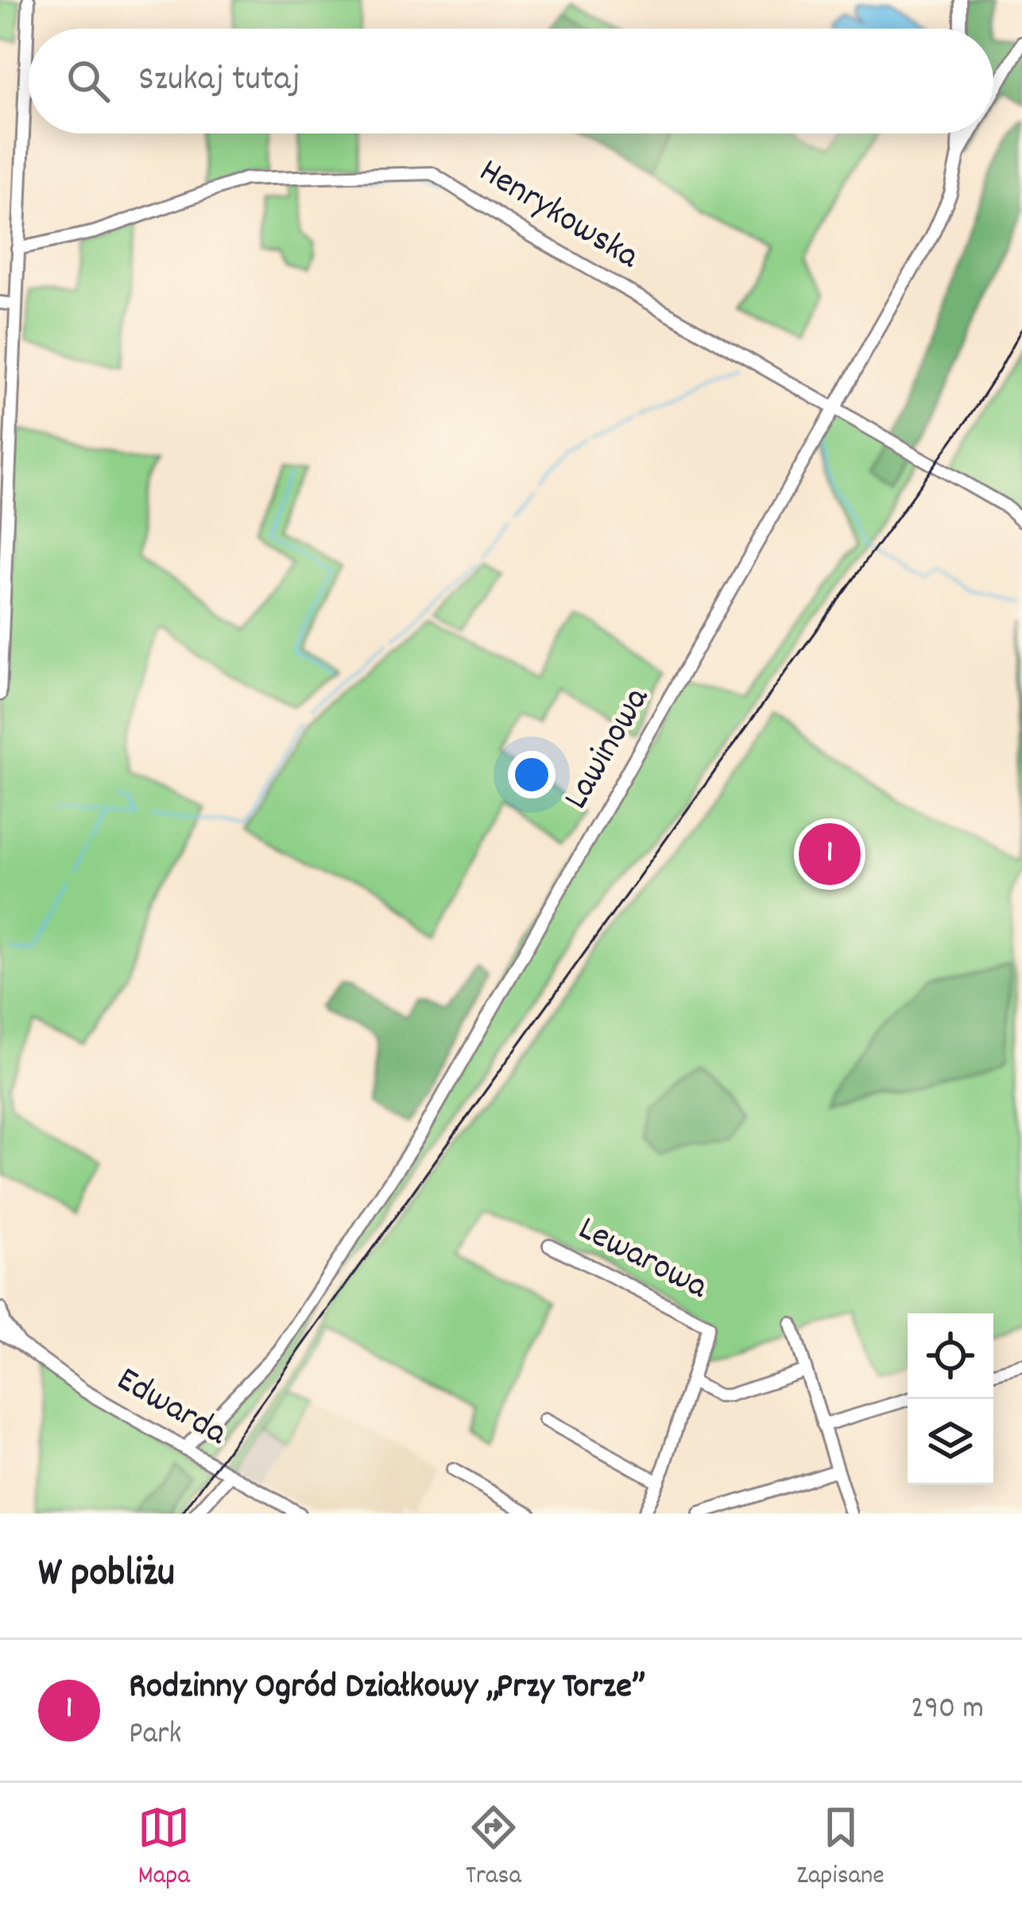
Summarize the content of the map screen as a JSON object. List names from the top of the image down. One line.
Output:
{"streets":{"street":["Henrykowska","Lawinowa","Lewarowa","Edwarda"]},"crossings":[["Henrykowska","Lawinowa"],["Lawinowa","Edwarda"]],"page":{"search":"Szukaj tutaj","pins":"1","heading":"W pobliżu","list":[{"mark":"1","name":"Rodzinny Ogród Działkowy „Przy Torze”","note":"Park","value":"290 m"}],"nav":["Mapa","Trasa","Zapisane"]}}
